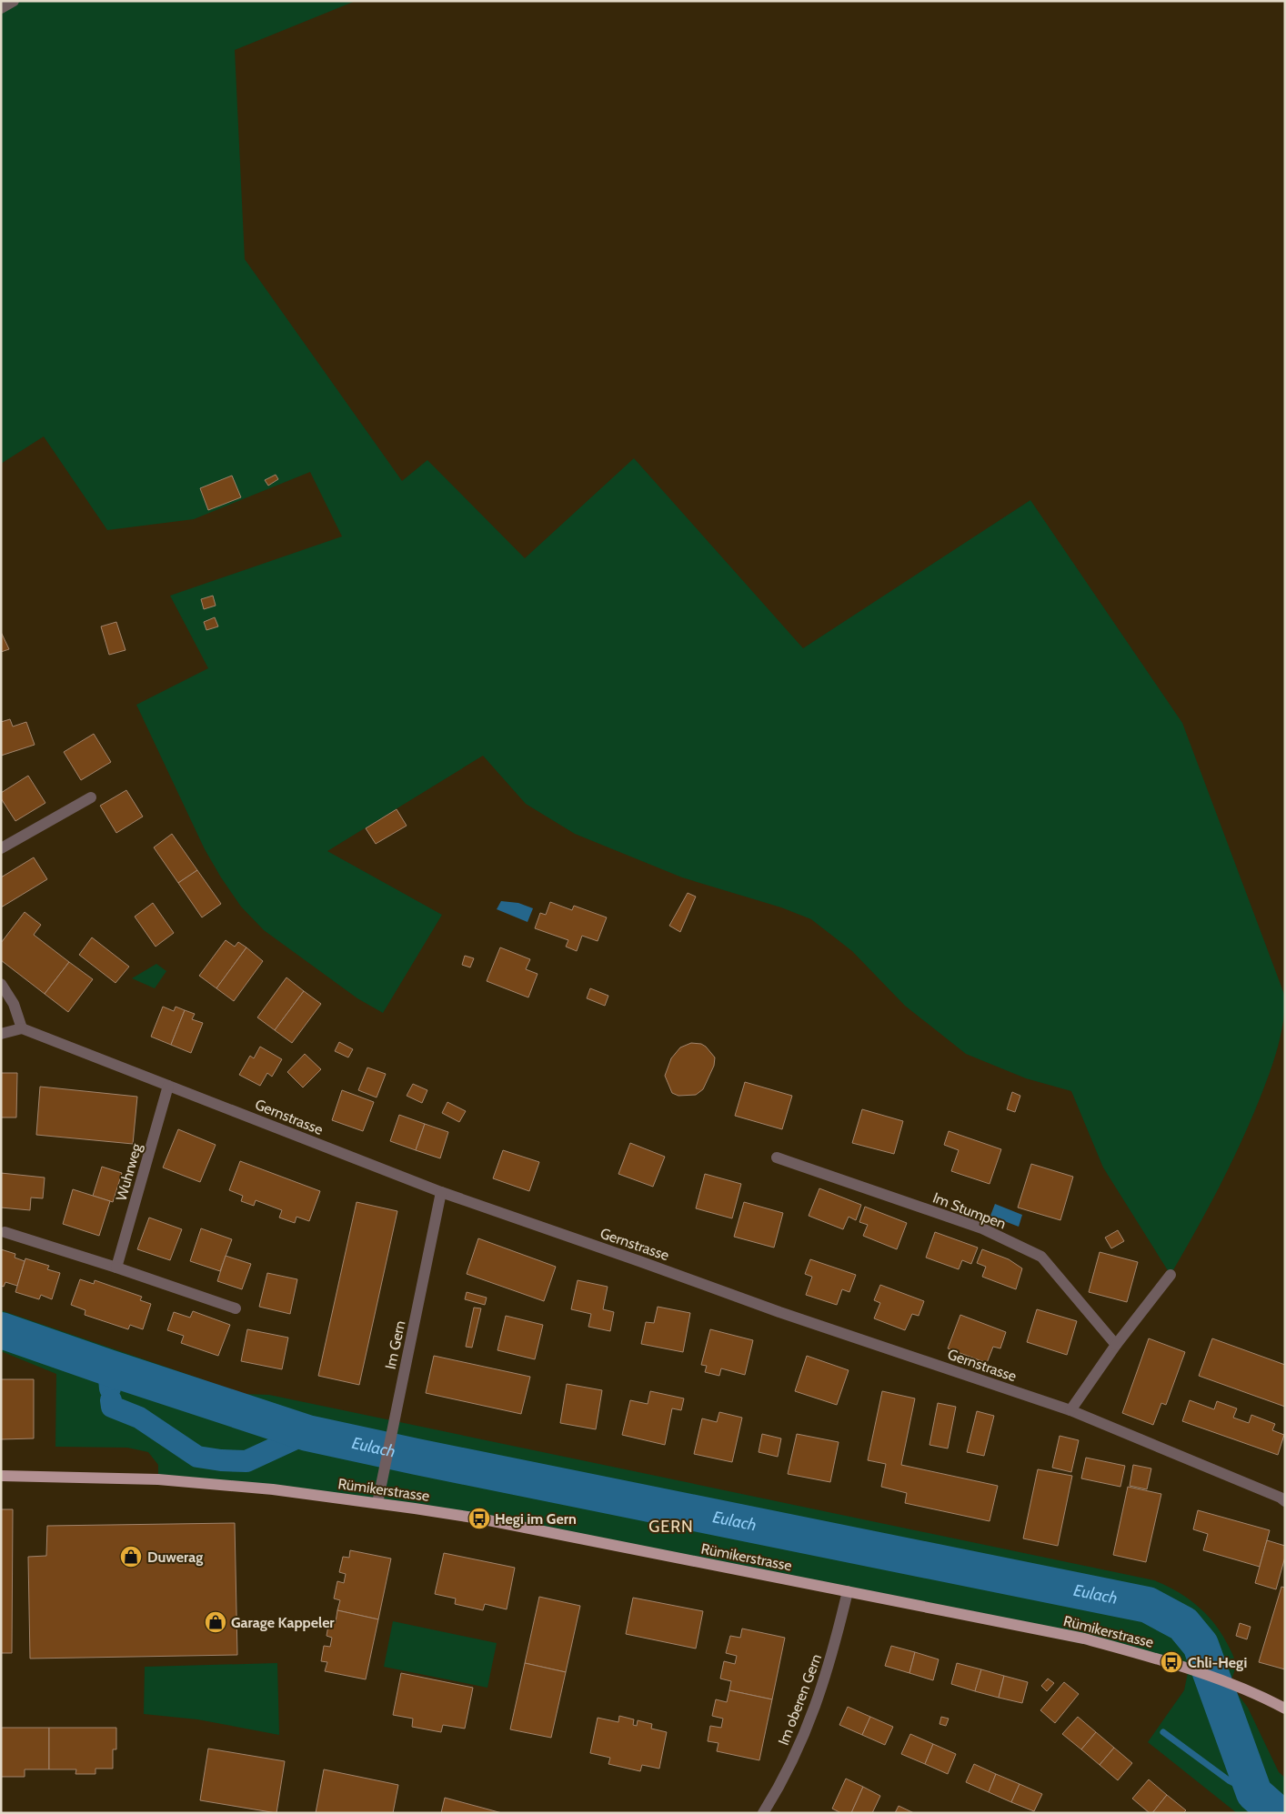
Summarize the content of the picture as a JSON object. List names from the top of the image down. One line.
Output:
{"streets":{"main road":["Rümikerstrasse"],"street":["Gernstrasse","Wuhrweg","Im Stumpen","Im Gern","Im oberen Gern"]},"crossings":[["Gernstrasse","Wuhrweg"],["Gernstrasse","Im Gern"],["Im Gern","Rümikerstrasse"],["Rümikerstrasse","Im oberen Gern"]],"districts":["GERN"],"water":["Eulach"],"places":{"bus stop":["Hegi im Gern","Chli-Hegi"],"shop":["Duwerag","Garage Kappeler"]}}
